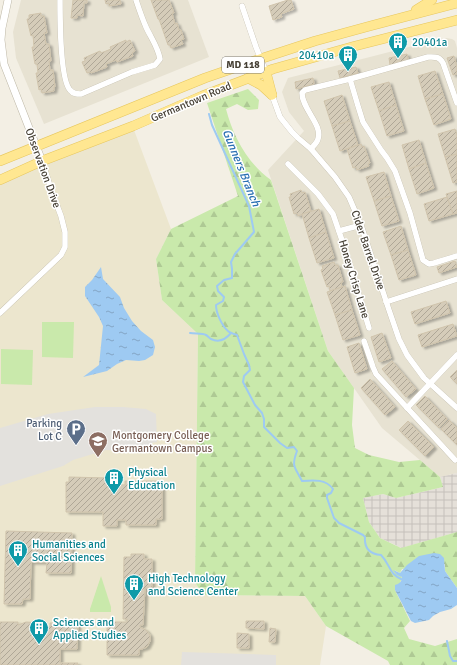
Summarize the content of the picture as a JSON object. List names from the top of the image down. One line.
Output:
{"streets":{"main road":["MD 118","Germantown Road"],"street":["Observation Drive","Cider Barrel Drive","Honey Crisp Lane"]},"crossings":[["Germantown Road","Observation Drive"],["Cider Barrel Drive","Honey Crisp Lane"]],"water":["Gunners Branch"],"places":{"building":["20401a","20410a","Physical Education","Humanities and Social Sciences","High Technology and Science Center","Sciences and Applied Studies"],"parking":["Parking Lot C"],"school or university":["Montgomery College Germantown Campus"]}}
